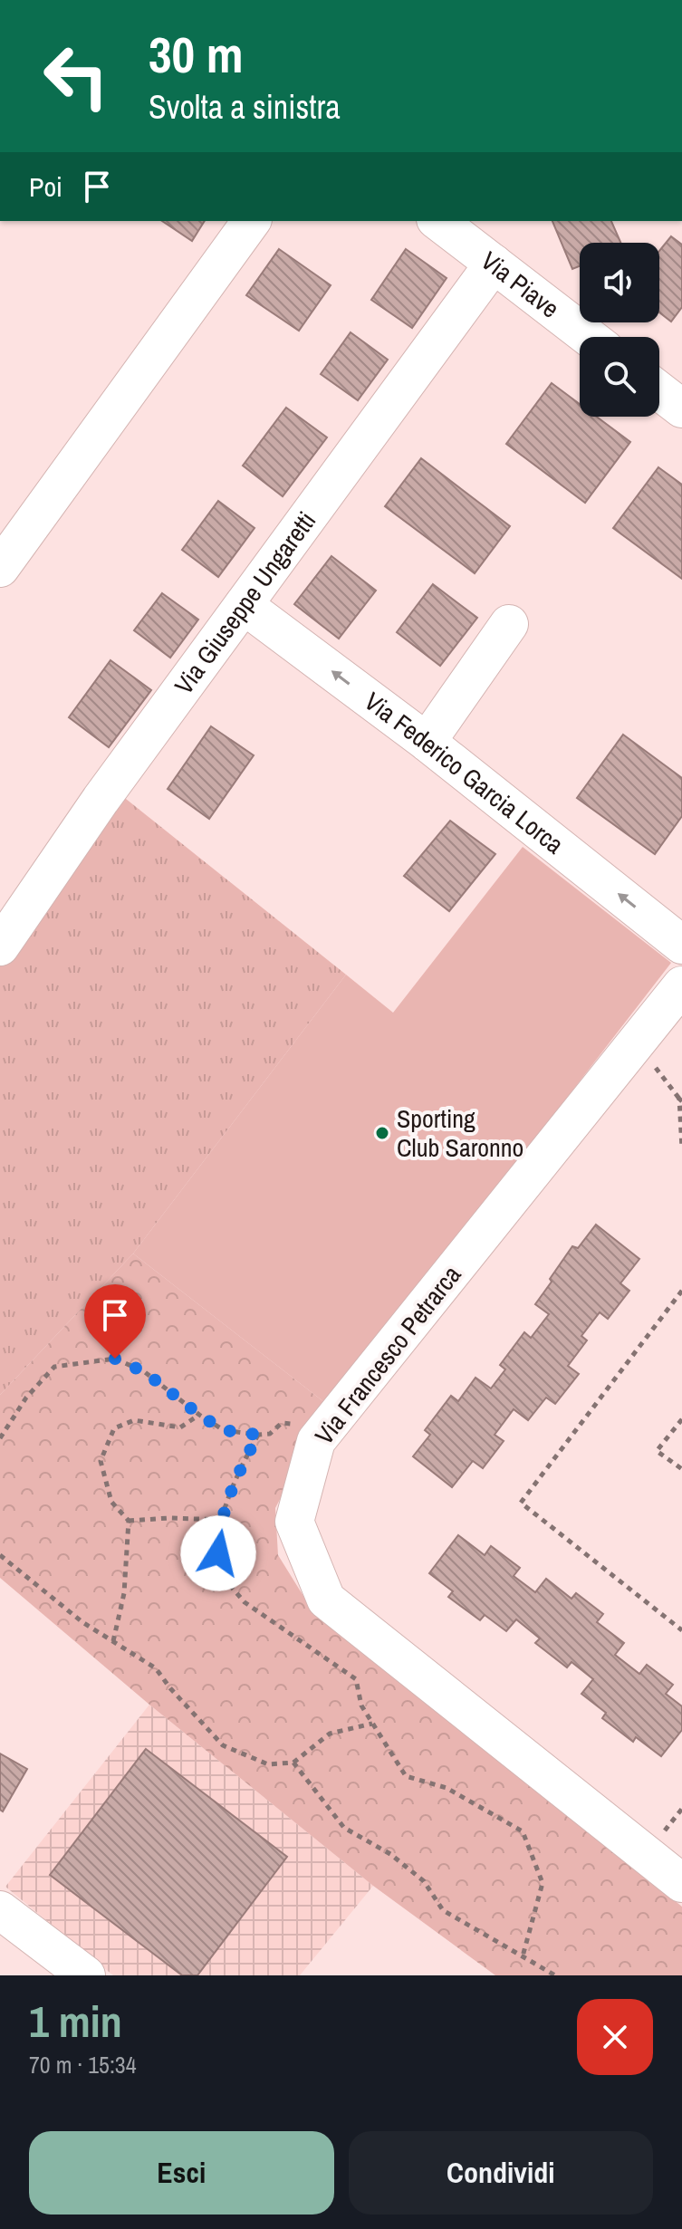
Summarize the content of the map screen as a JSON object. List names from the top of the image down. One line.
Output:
{"streets":{"street":["Via Piave","Via Giuseppe Ungaretti","Via Federico Garcia Lorca","Via Francesco Petrarca"]},"crossings":[["Via Piave","Via Giuseppe Ungaretti"],["Via Giuseppe Ungaretti","Via Federico Garcia Lorca"]],"one_way":["Via Federico Garcia Lorca"],"places":["Sporting Club Saronno"],"page":{"turn":["30 m","Svolta a sinistra"],"then":"Poi","heading":["1 min","70 m · 15:34"],"buttons":["Esci","Condividi"]}}
